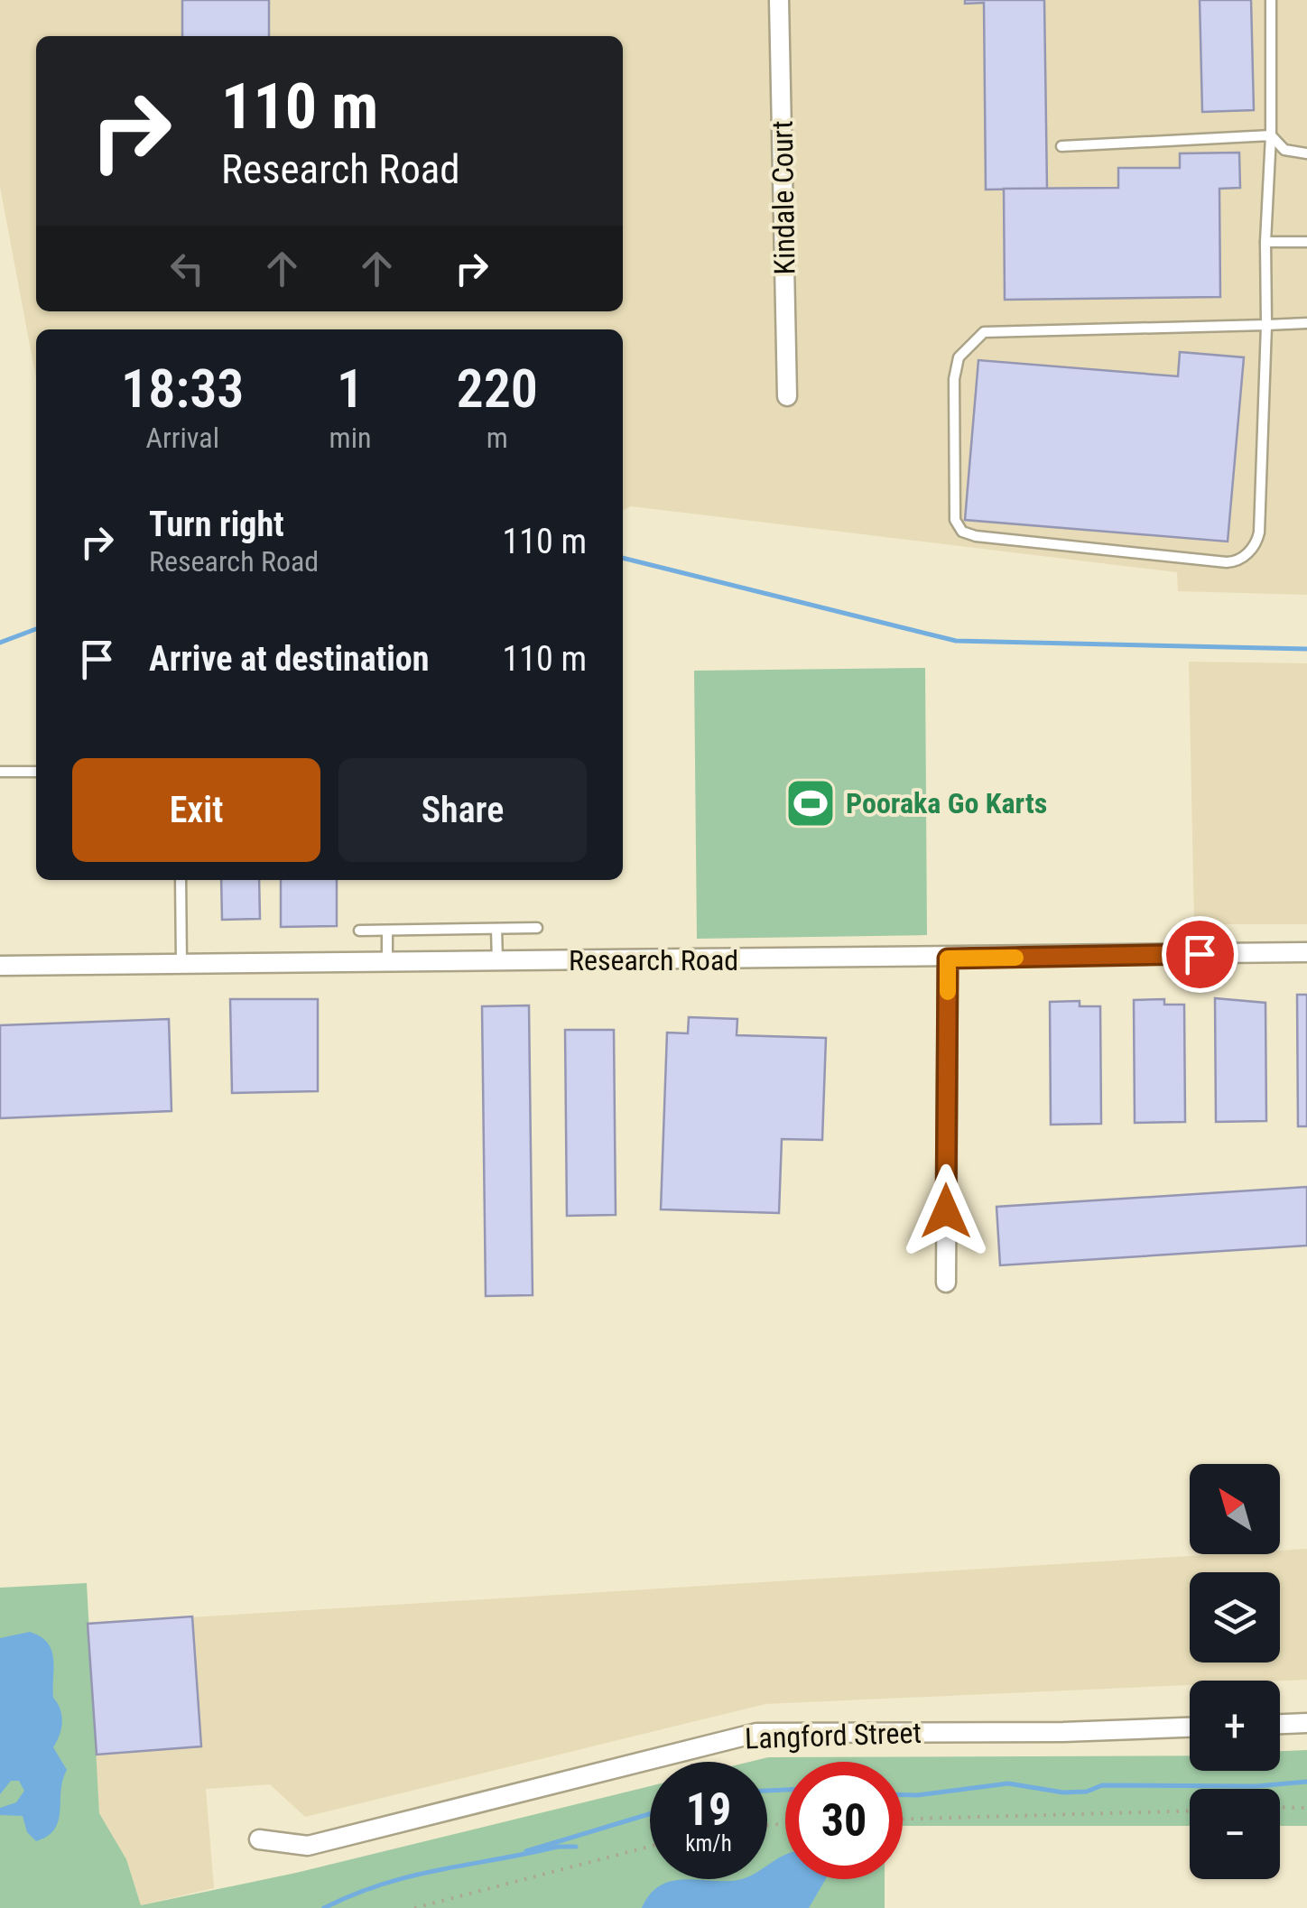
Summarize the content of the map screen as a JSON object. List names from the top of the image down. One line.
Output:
{"streets":{"street":["Kindale Court","Research Road","Langford Street"]},"places":{"sports":["Pooraka Go Karts"]},"north":"top left","page":{"turn":["110 m","Research Road"],"eta":["18:33","Arrival","1","min","220","m"],"list":[{"name":"Turn right","note":"Research Road","value":"110 m"},{"name":"Arrive at destination","value":"110 m"}],"buttons":["Exit","Share"],"map_buttons":["+","−"],"speed":"19 km/h","limit":"30"}}
